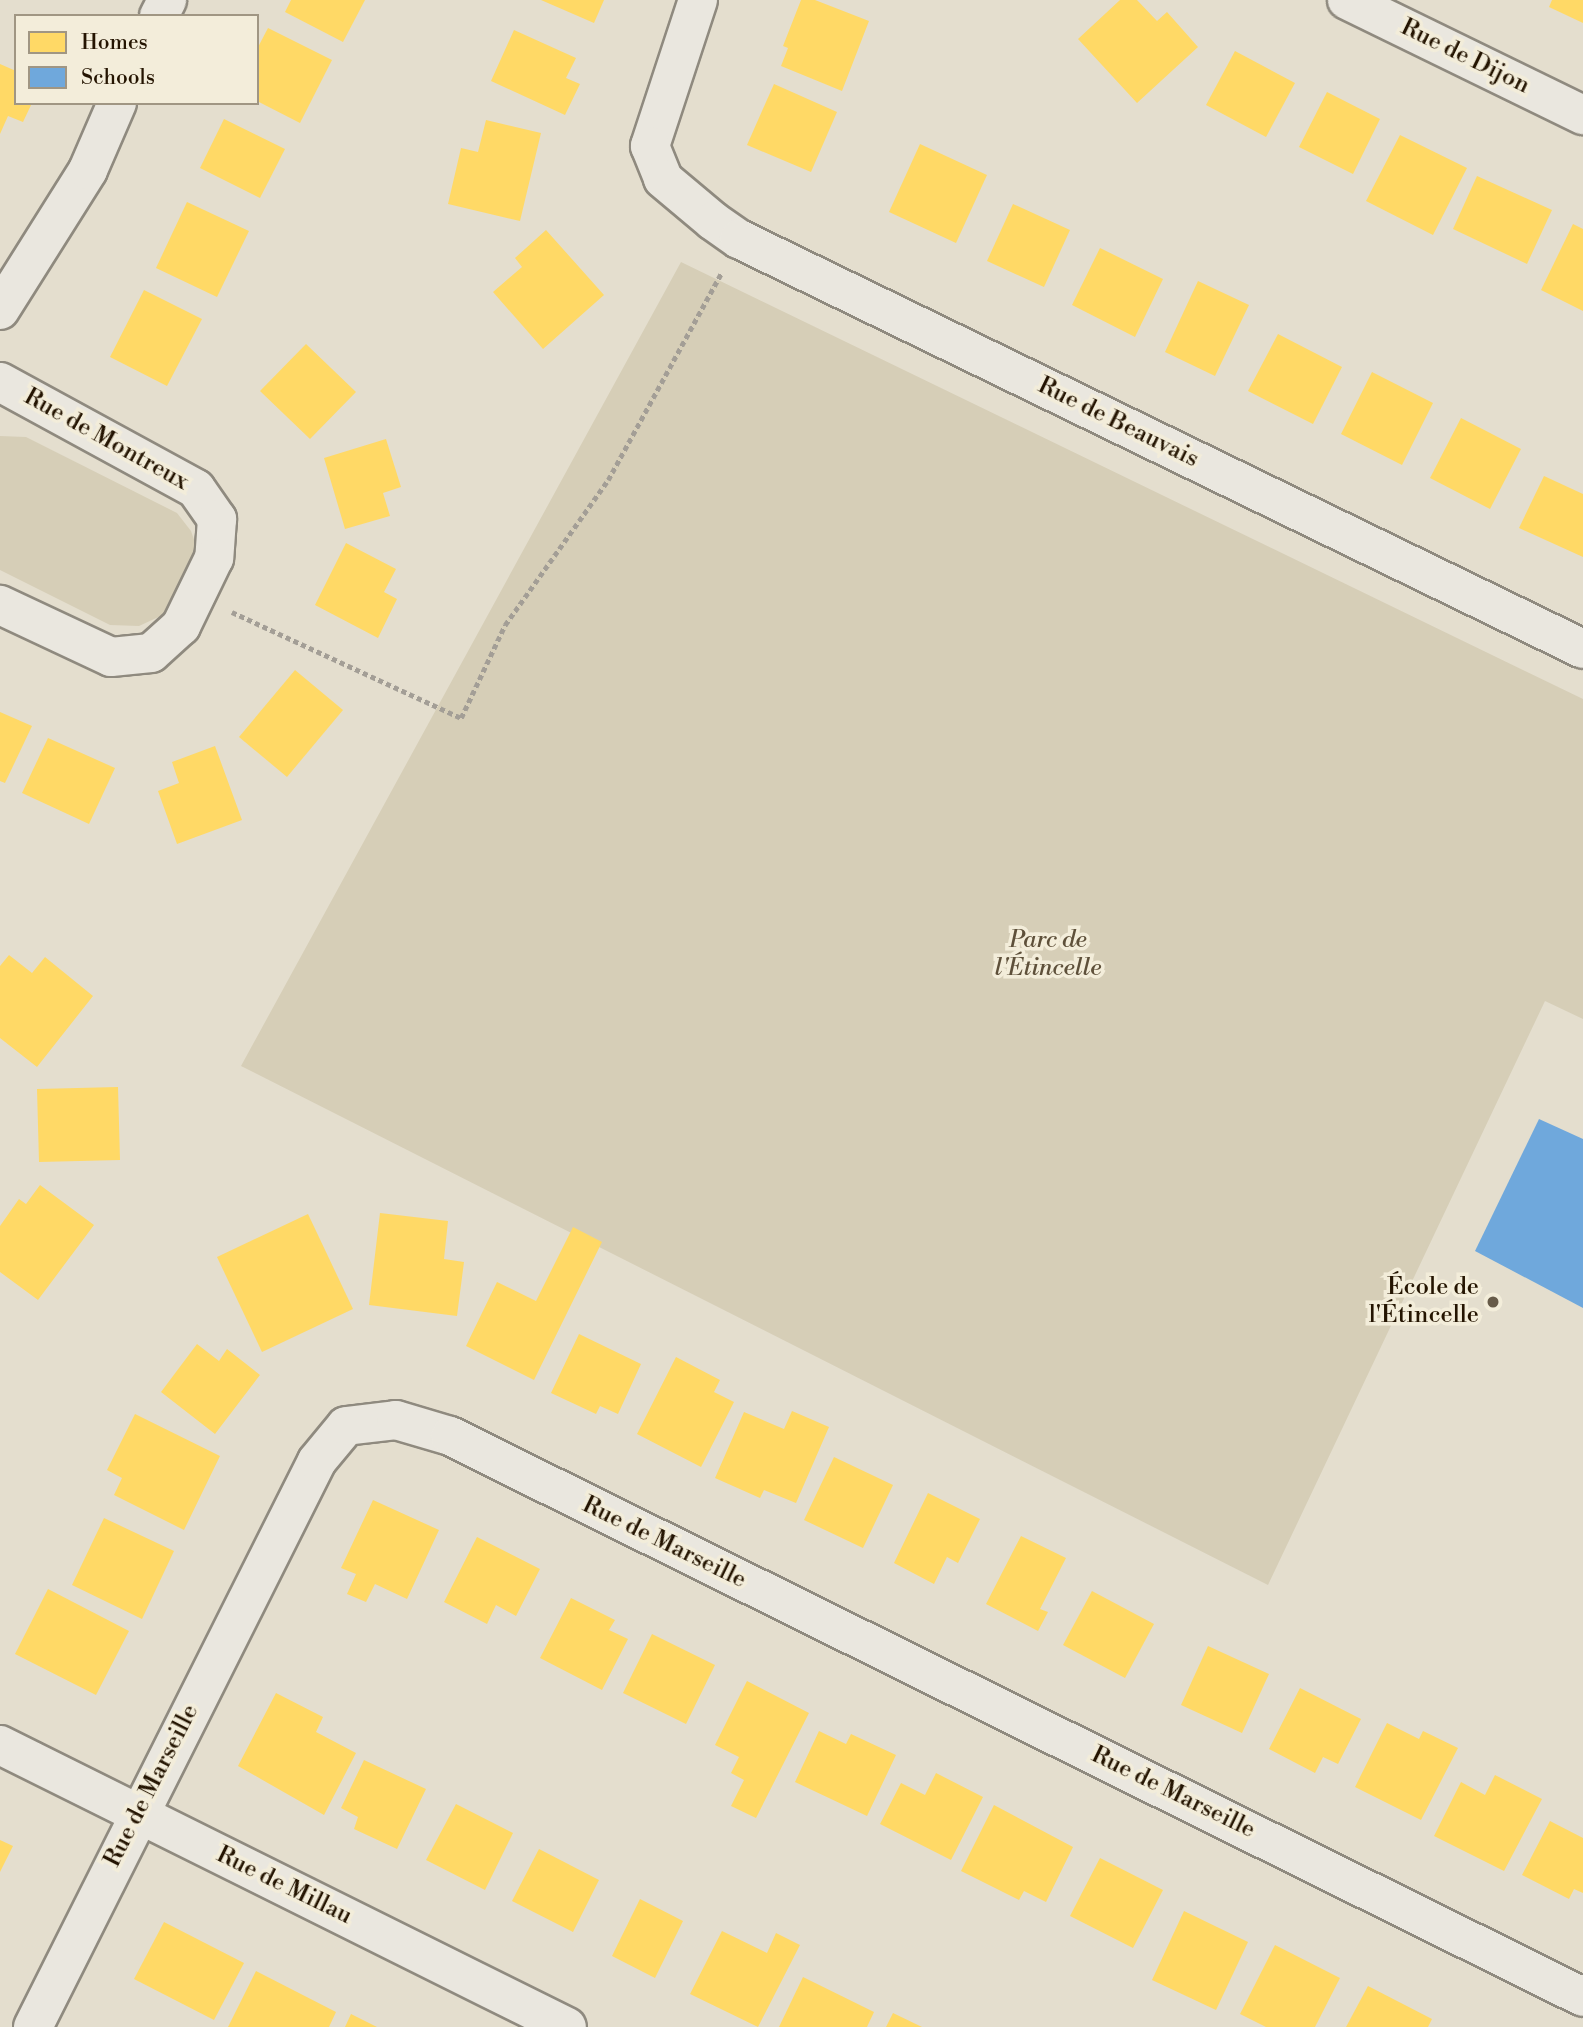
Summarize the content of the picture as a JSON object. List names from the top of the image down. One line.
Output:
{"streets":{"street":["Rue de Dijon","Rue de Beauvais","Rue de Montreux","Rue de Marseille","Rue de Millau"]},"crossings":[["Rue de Marseille","Rue de Millau"]],"parks":["Parc de l'Étincelle"],"places":["École de l'Étincelle"],"legend":["Homes","Schools"]}
